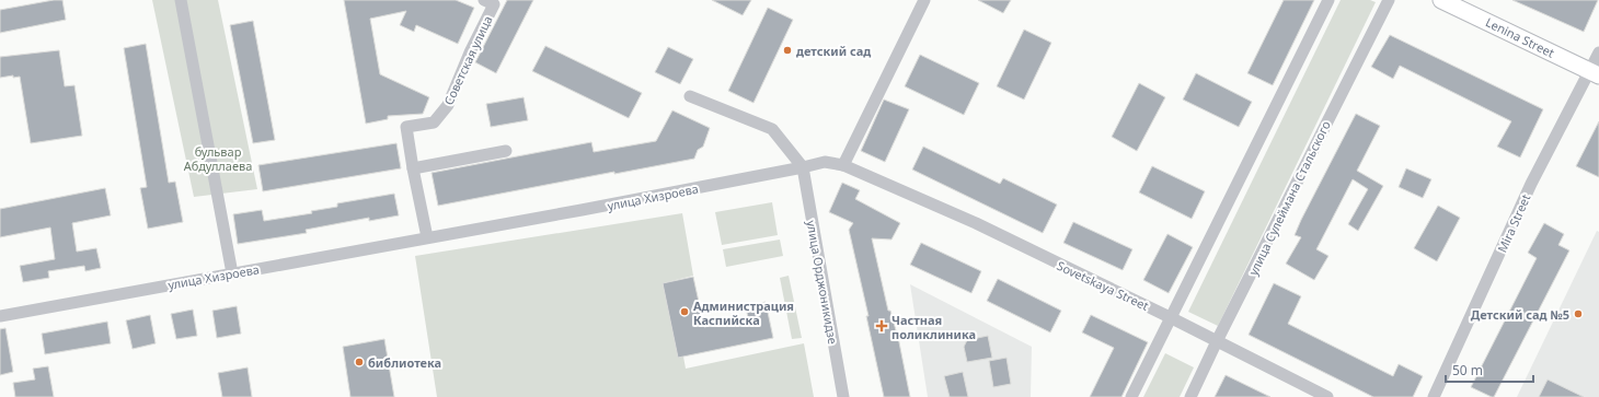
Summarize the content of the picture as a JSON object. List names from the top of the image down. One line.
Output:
{"streets":{"street":["Lenina Street","Советская улица","улица Хизроева","улица Сулеймана Стальского","Mira Street","улица Орджоникидзе","Sovetskaya Street"]},"crossings":[["Lenina Street","Mira Street"],["улица Хизроева","улица Орджоникидзе"],["улица Хизроева","Sovetskaya Street"],["улица Сулеймана Стальского","Sovetskaya Street"]],"parks":["бульвар Абдуллаева"],"places":{"other":["детский сад","Администрация Каспийска","Детский сад №5","библиотека"],"health":["Частная поликлиника"]},"scale_bar":"50 m"}
